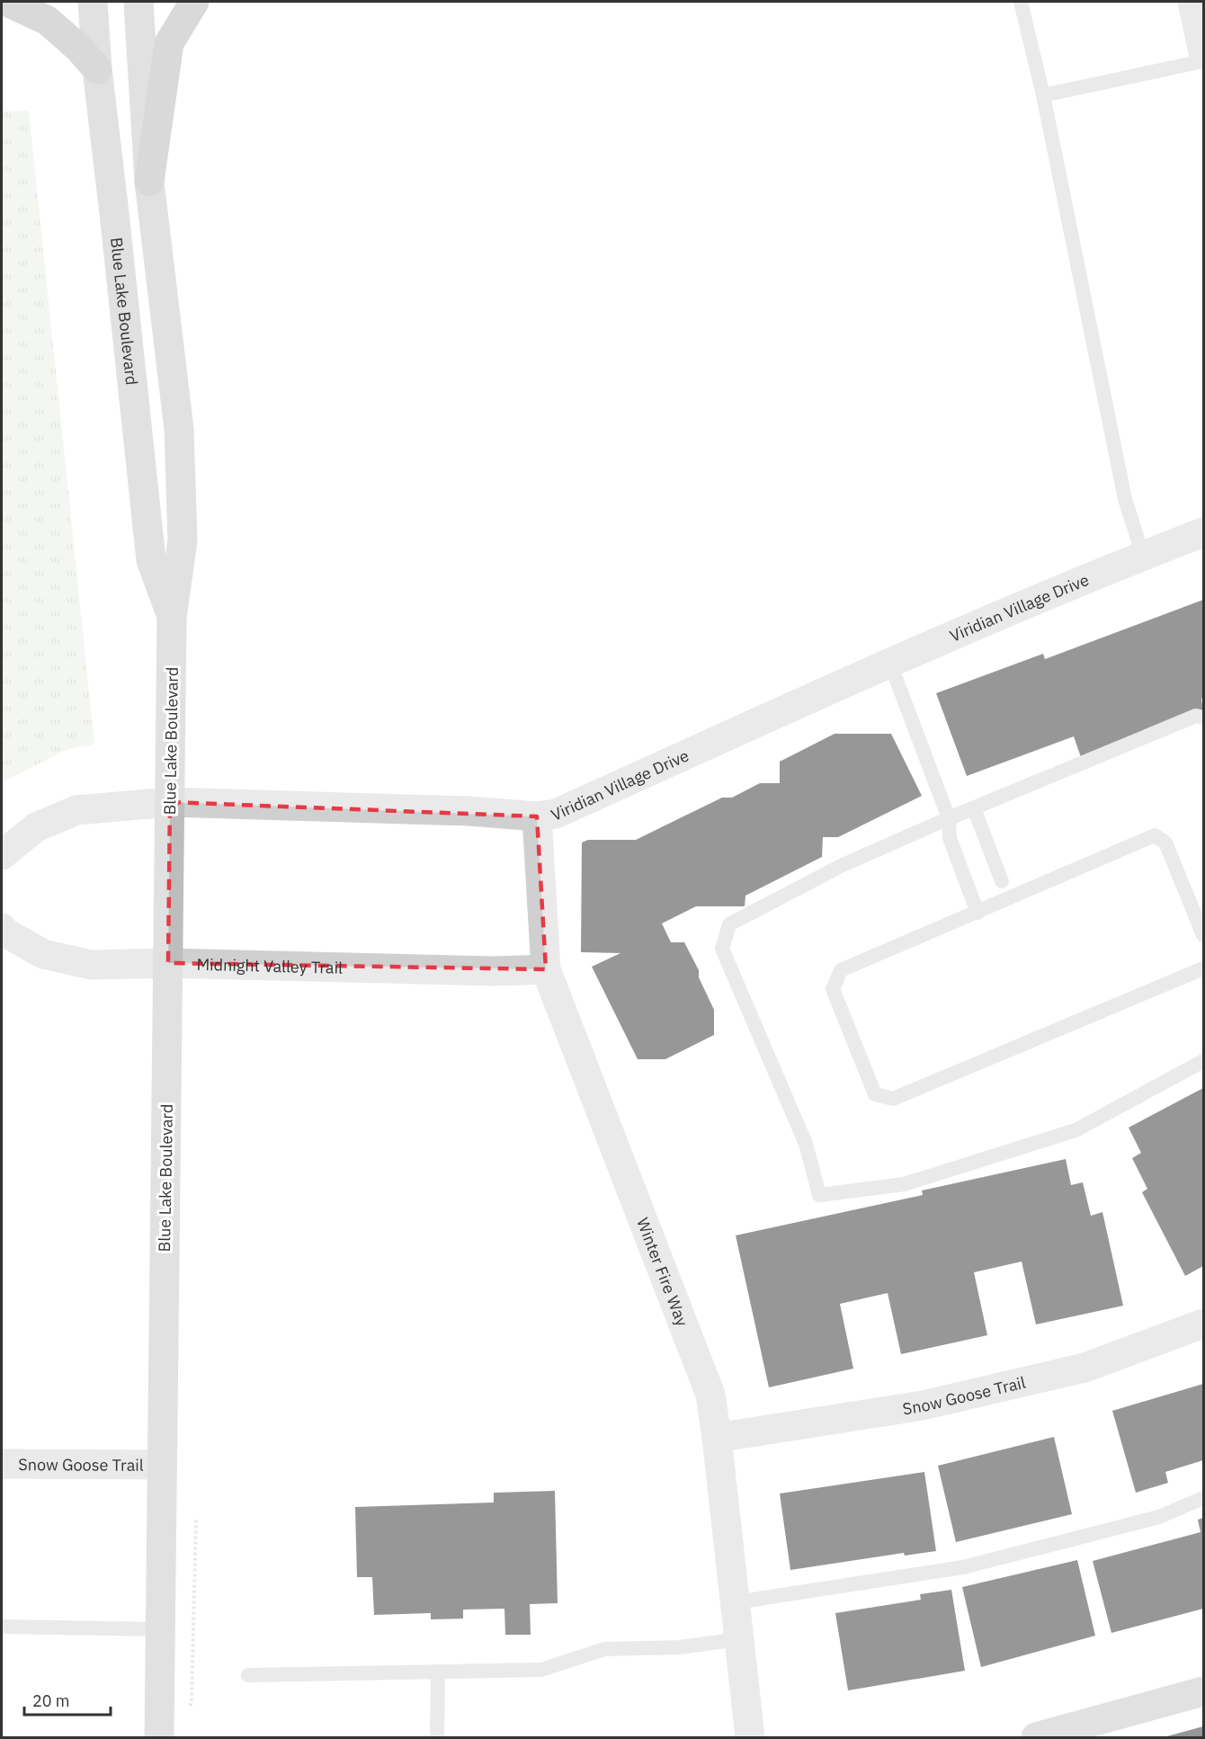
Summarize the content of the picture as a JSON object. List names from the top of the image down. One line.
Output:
{"streets":{"street":["Blue Lake Boulevard","Viridian Village Drive","Midnight Valley Trail","Winter Fire Way","Snow Goose Trail"]},"crossings":[["Blue Lake Boulevard","Viridian Village Drive"],["Blue Lake Boulevard","Midnight Valley Trail"],["Blue Lake Boulevard","Snow Goose Trail"],["Viridian Village Drive","Winter Fire Way"],["Midnight Valley Trail","Winter Fire Way"],["Winter Fire Way","Snow Goose Trail"]],"scale_bar":"20 m"}
